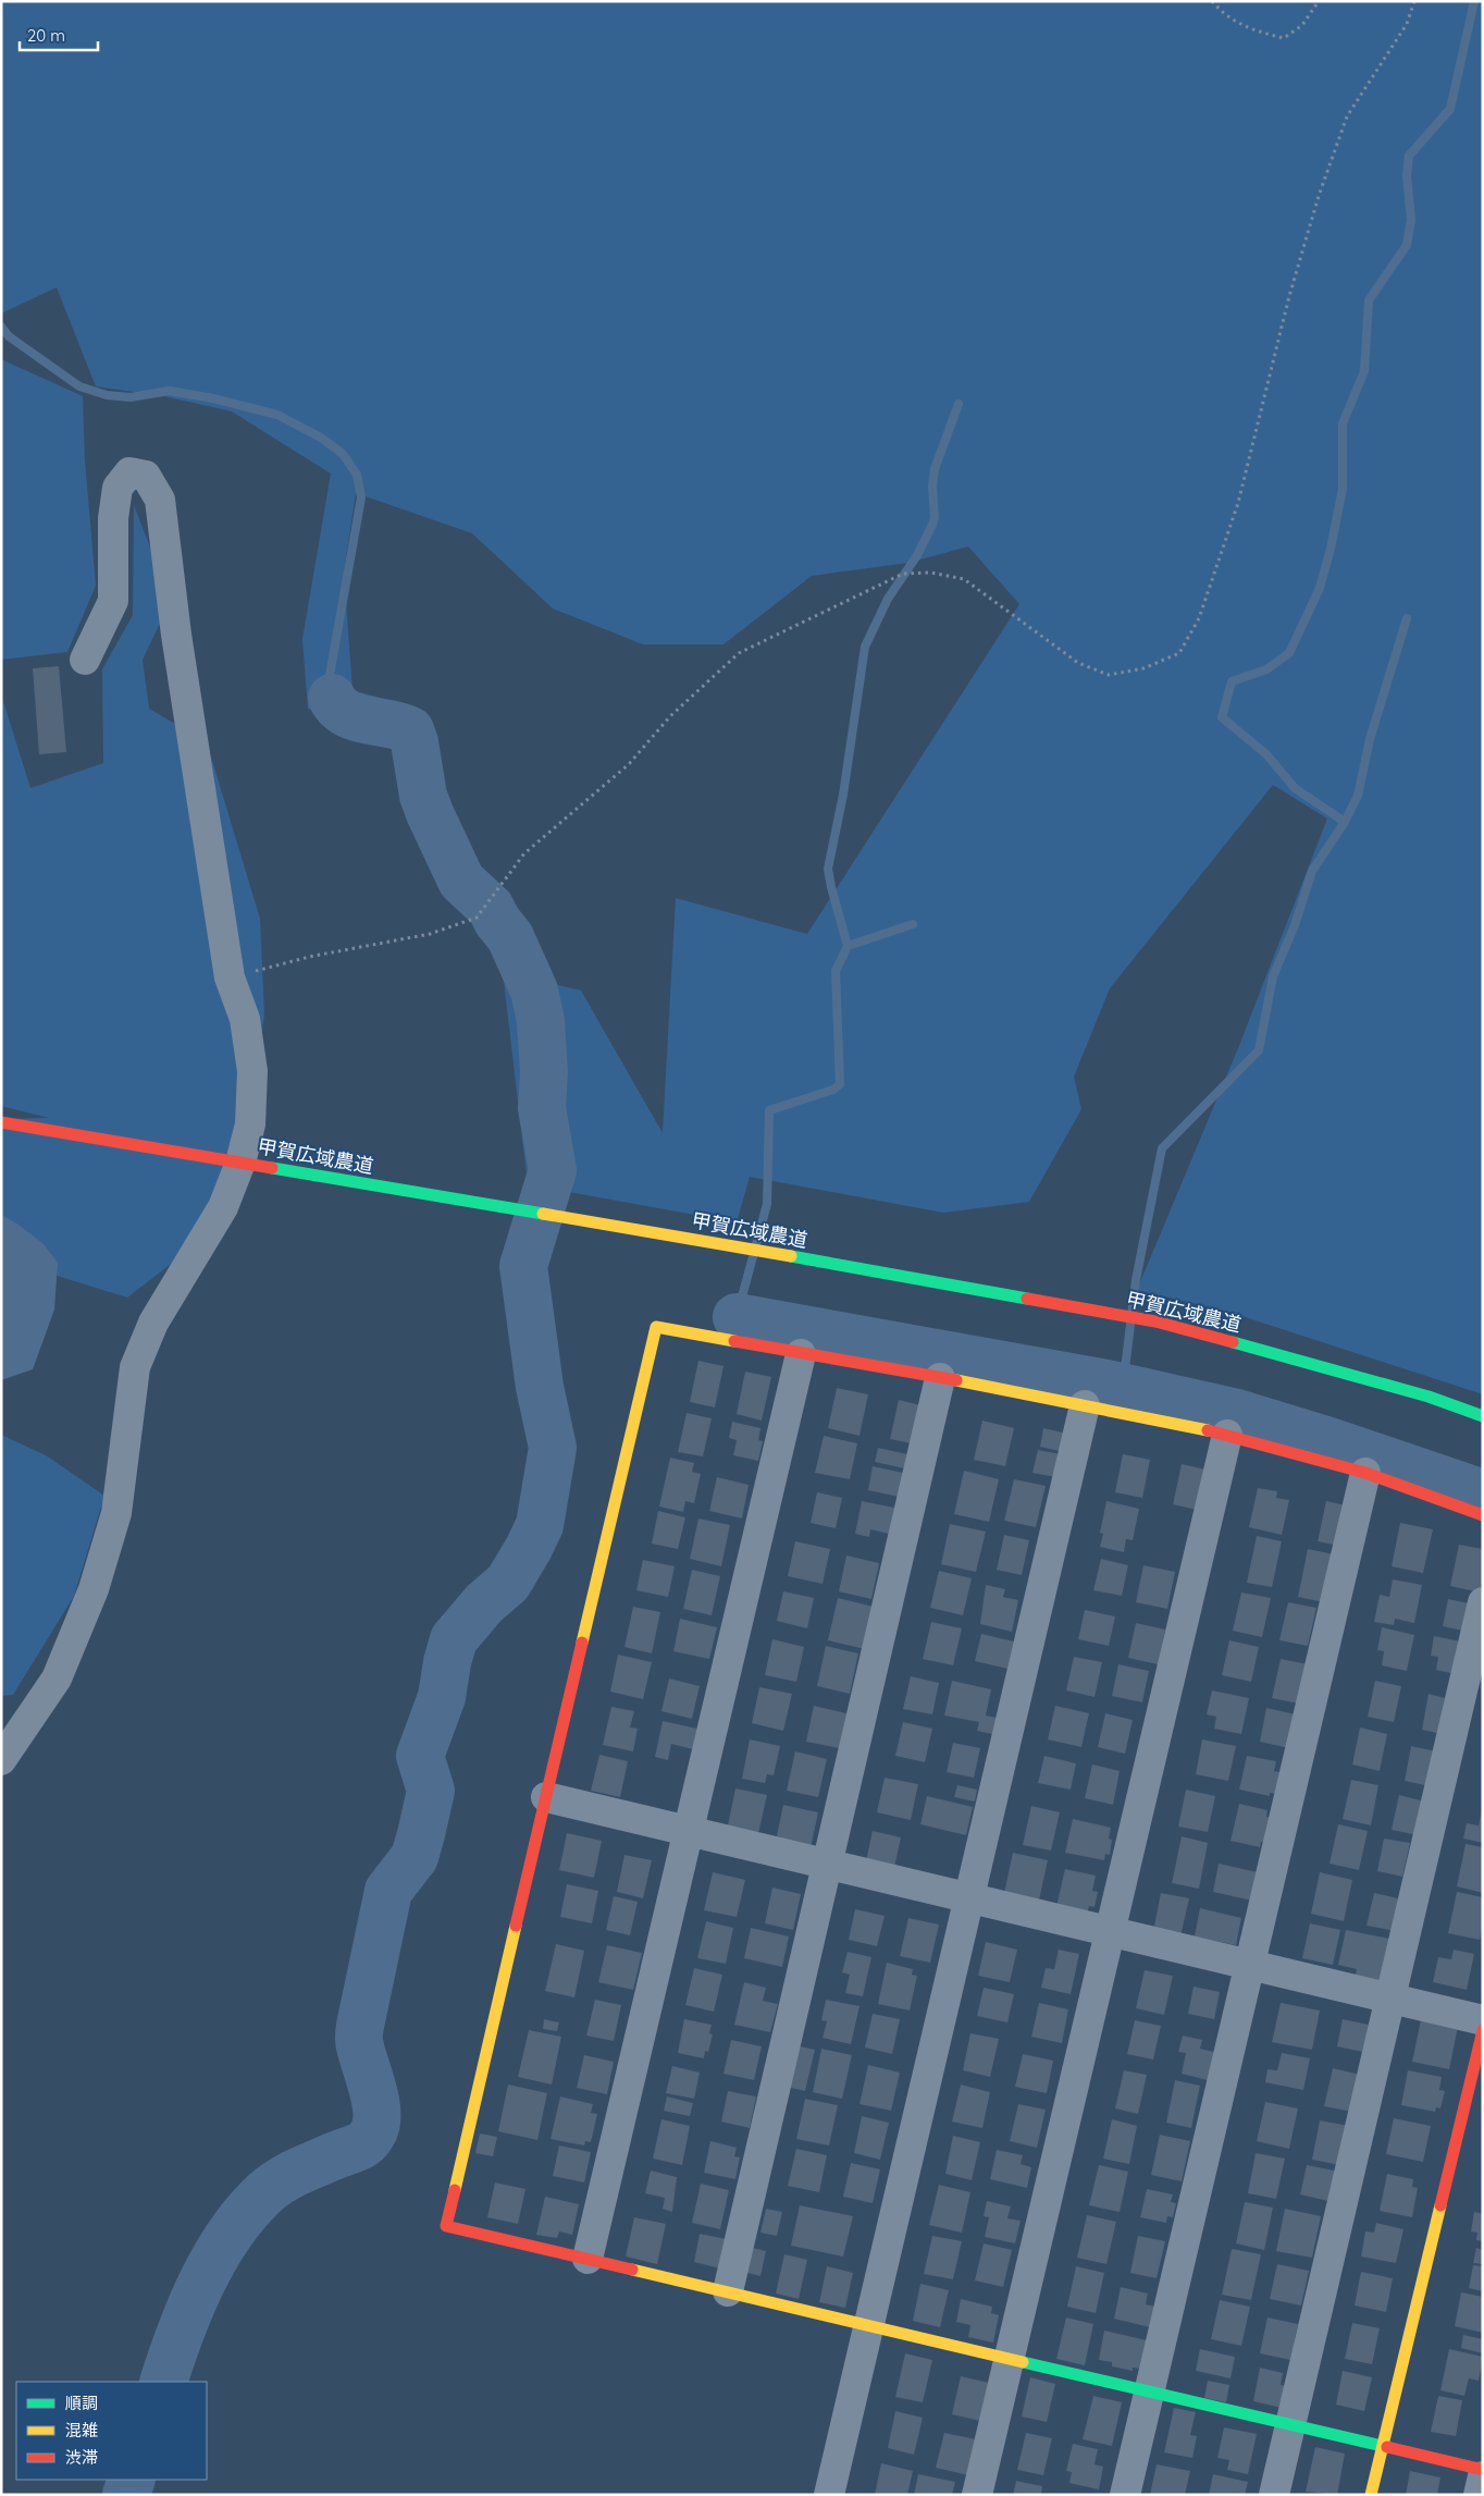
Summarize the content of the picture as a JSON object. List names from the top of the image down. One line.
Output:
{"streets":{"street":["甲賀広域農道"]},"legend":["順調","混雑","渋滞"],"scale_bar":"20 m"}
